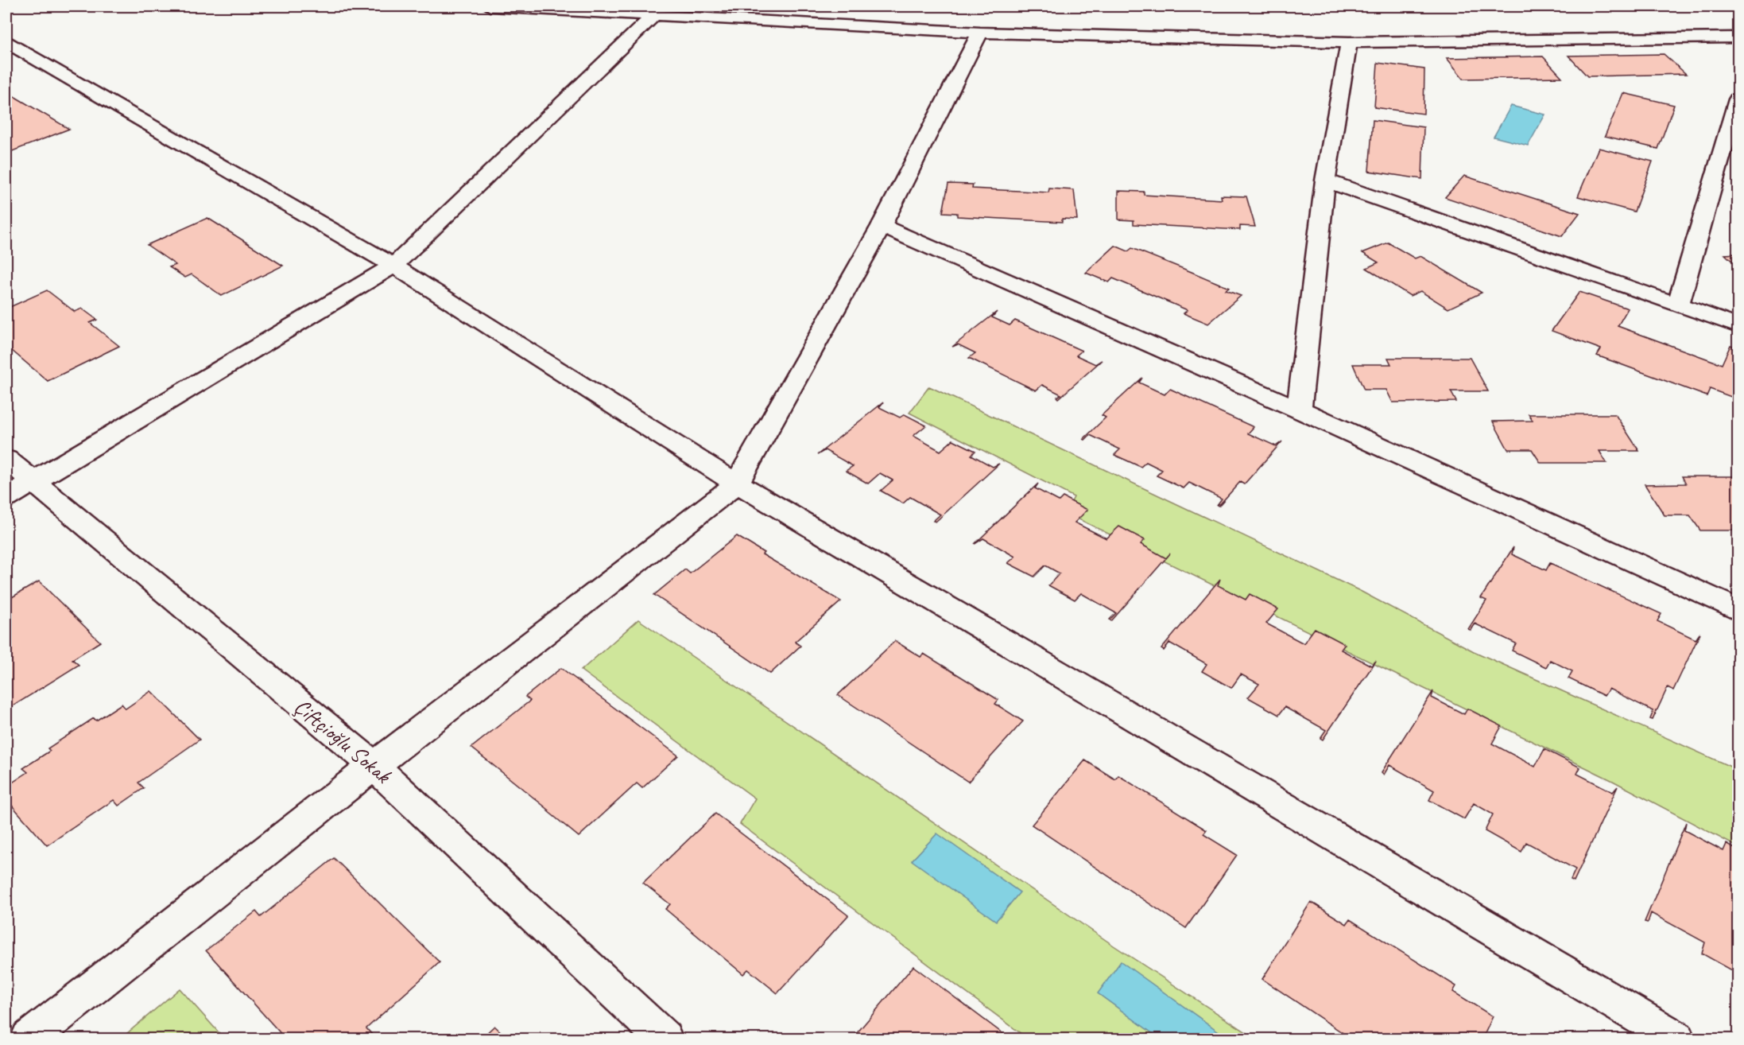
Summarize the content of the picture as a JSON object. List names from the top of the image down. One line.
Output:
{"streets":{"street":["Çiftçioğlu Sokak"]}}
